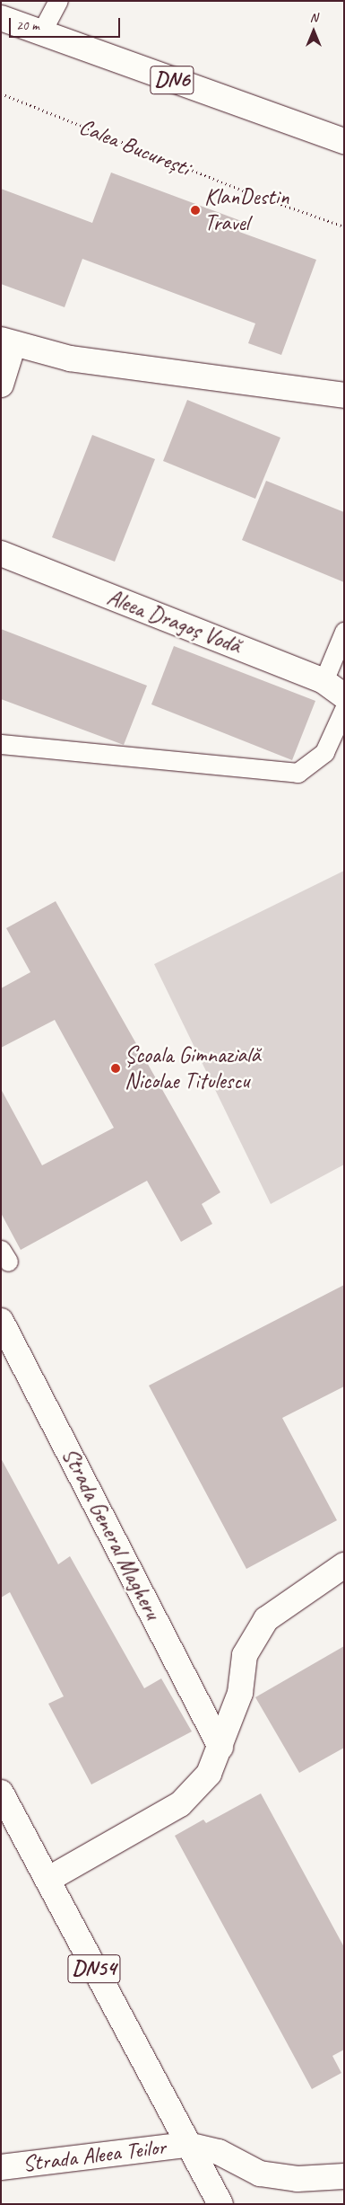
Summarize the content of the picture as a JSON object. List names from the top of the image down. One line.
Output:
{"streets":{"street":["DN6","Aleea Dragoș Vodă","Strada General Magheru","DN54","Strada Aleea Teilor"],"path":["Calea București"]},"crossings":[["DN54","Strada Aleea Teilor"]],"places":["KlanDestin Travel","Școala Gimnazială Nicolae Titulescu"],"scale_bar":"20 m","north":"top"}
